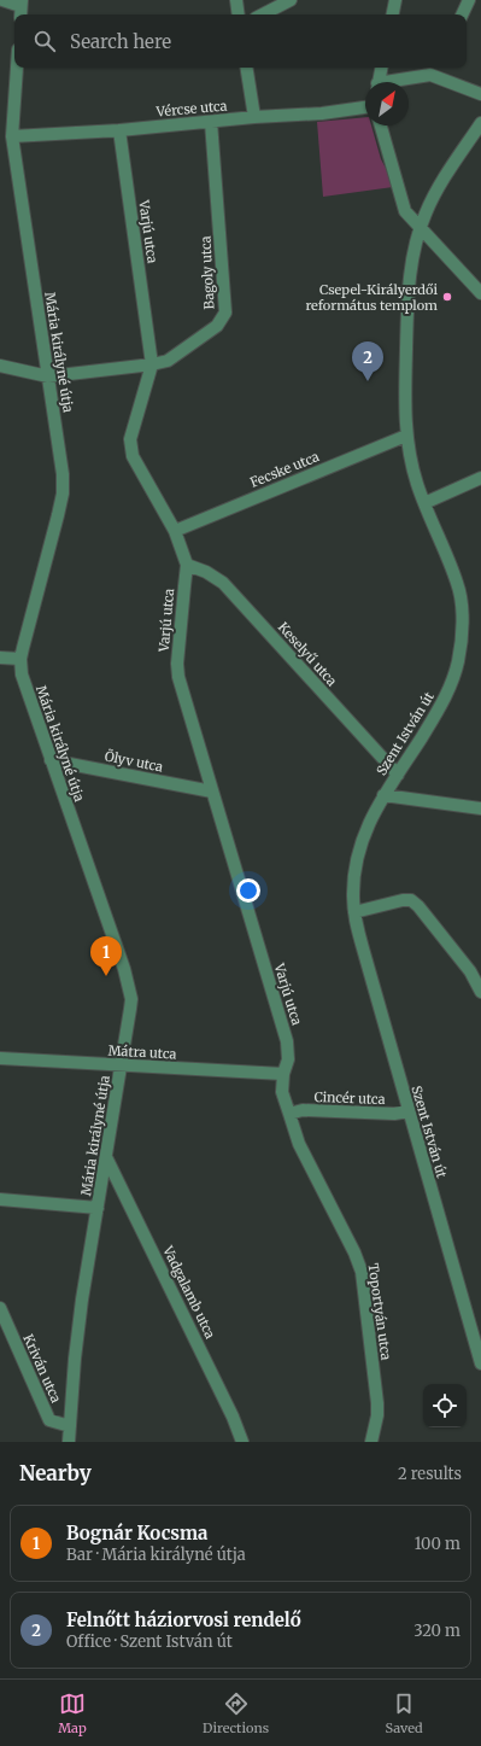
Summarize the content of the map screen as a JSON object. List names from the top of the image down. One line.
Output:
{"streets":{"street":["Vércse utca","Varjú utca","Bagoly utca","Mária királyné útja","Fecske utca","Keselyű utca","Szent István út","Ölyv utca","Mátra utca","Cincér utca","Vadgalamb utca","Toportyán utca","Kriván utca"]},"crossings":[["Vércse utca","Varjú utca"],["Vércse utca","Bagoly utca"],["Vércse utca","Mária királyné útja"],["Varjú utca","Bagoly utca"],["Varjú utca","Fecske utca"],["Varjú utca","Keselyű utca"],["Varjú utca","Ölyv utca"],["Varjú utca","Mátra utca"],["Varjú utca","Cincér utca"],["Varjú utca","Toportyán utca"],["Bagoly utca","Mária királyné útja"],["Mária királyné útja","Ölyv utca"],["Mária királyné útja","Mátra utca"],["Mária királyné útja","Vadgalamb utca"],["Mária királyné útja","Kriván utca"],["Fecske utca","Szent István út"],["Keselyű utca","Szent István út"],["Szent István út","Cincér utca"],["Cincér utca","Toportyán utca"]],"places":["Csepel-Királyerdői református templom"],"north":"top right","page":{"search":"Search here","pins":["2","1"],"heading":["Nearby","2 results"],"list":[{"mark":"1","name":"Bognár Kocsma","note":"Bar · Mária királyné útja","value":"100 m"},{"mark":"2","name":"Felnőtt háziorvosi rendelő","note":"Office · Szent István út","value":"320 m"}],"nav":["Map","Directions","Saved"]}}
